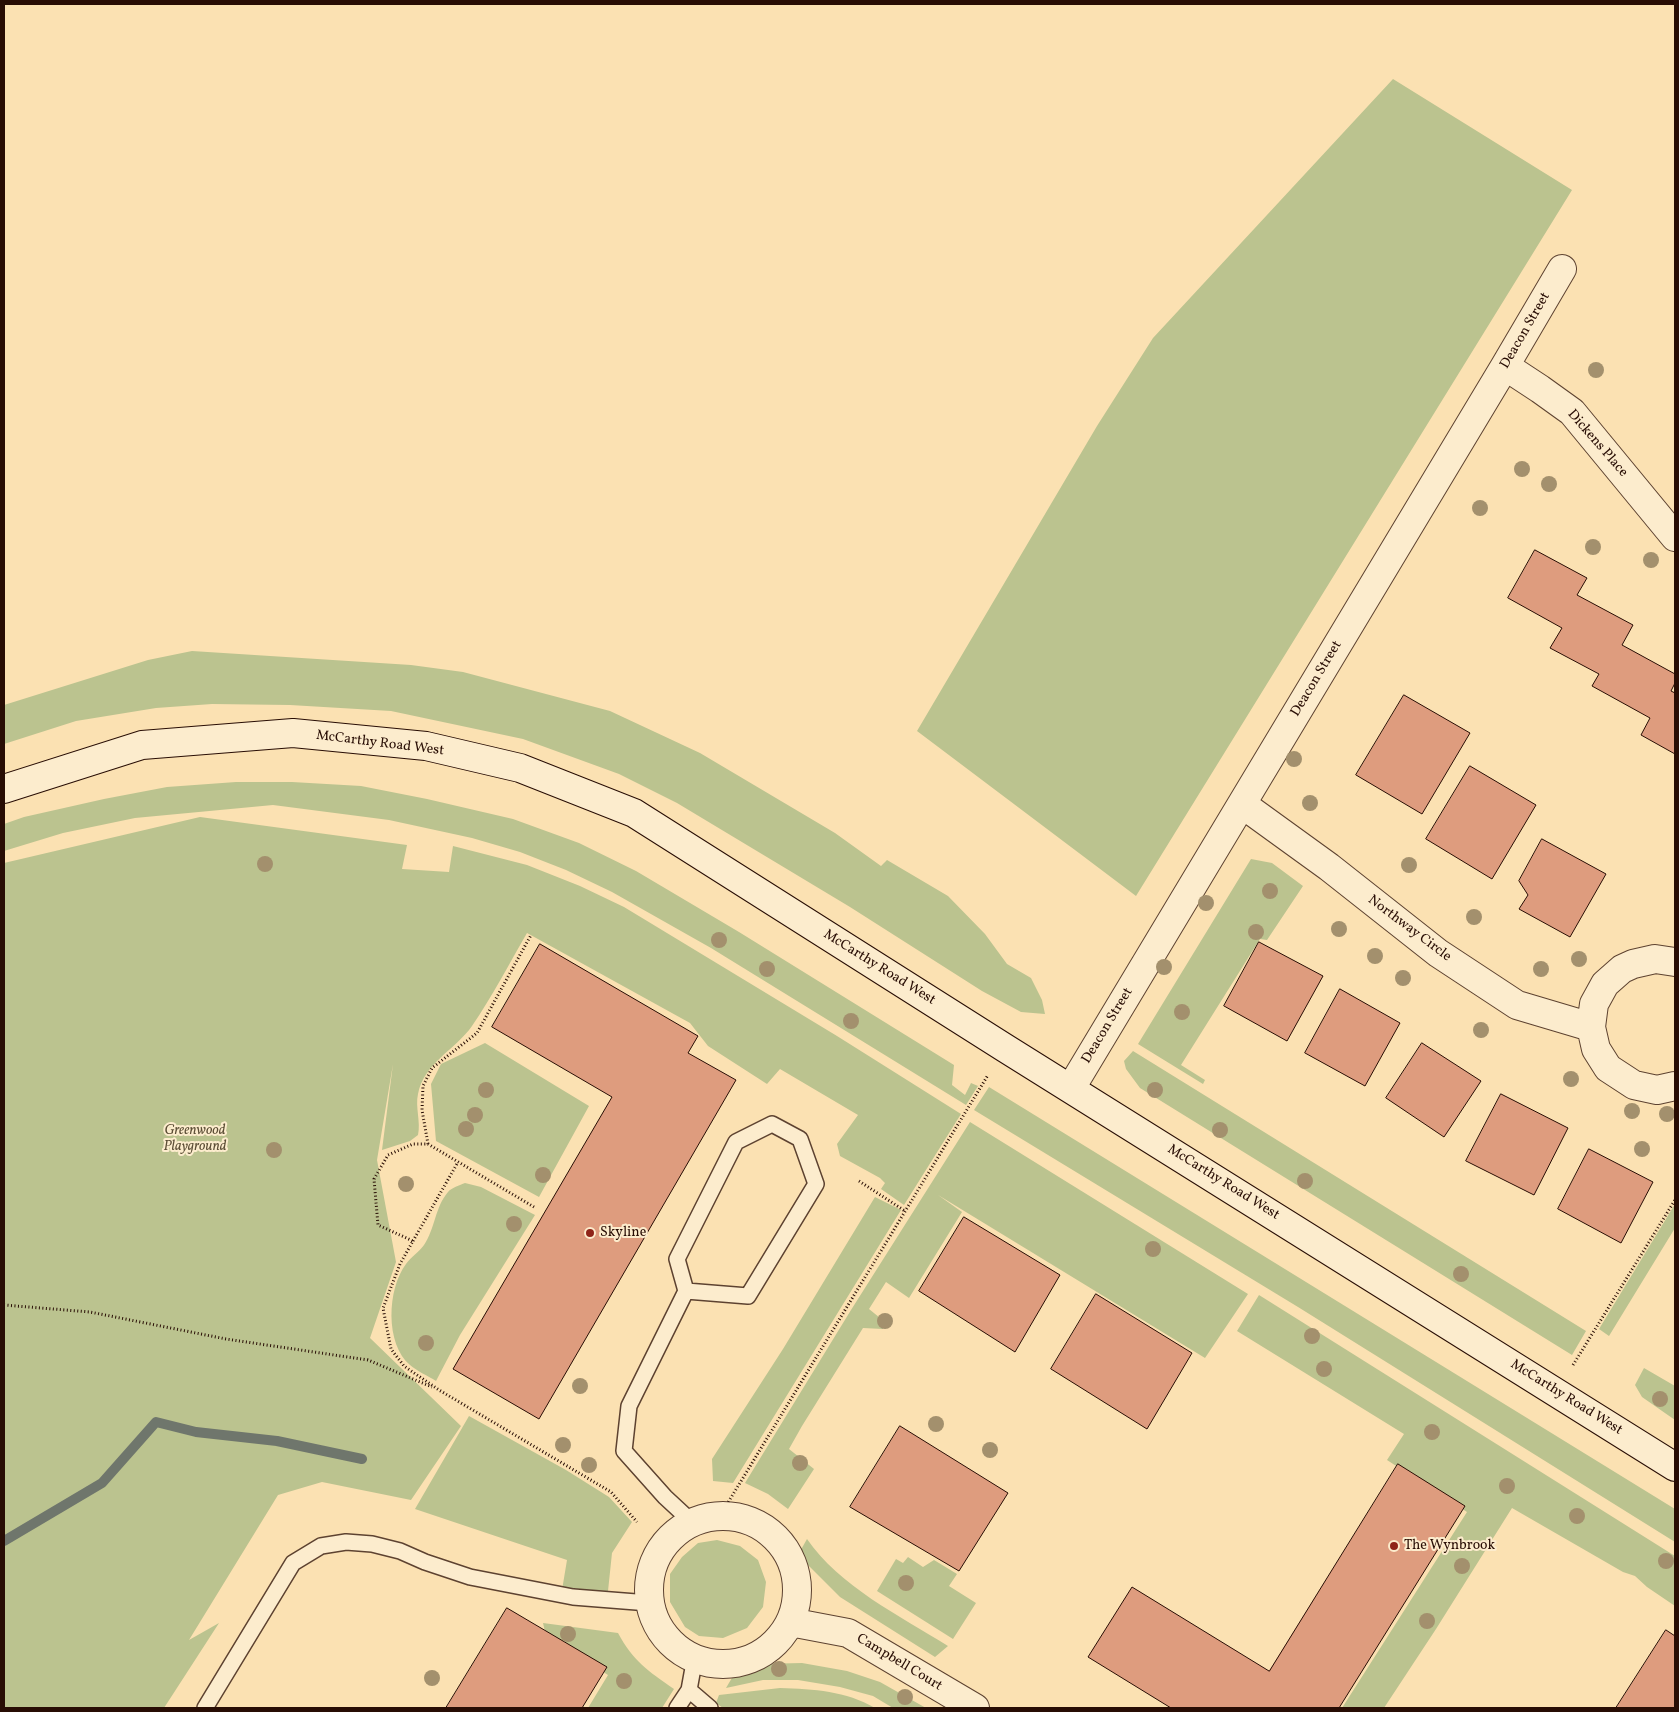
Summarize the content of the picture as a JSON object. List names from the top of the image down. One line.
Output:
{"streets":{"street":["Deacon Street","Dickens Place","McCarthy Road West","Northway Circle","Campbell Court"]},"crossings":[["Deacon Street","Dickens Place"],["Deacon Street","McCarthy Road West"],["Deacon Street","Northway Circle"]],"parks":["Greenwood Playground"],"places":["Skyline","The Wynbrook"]}
